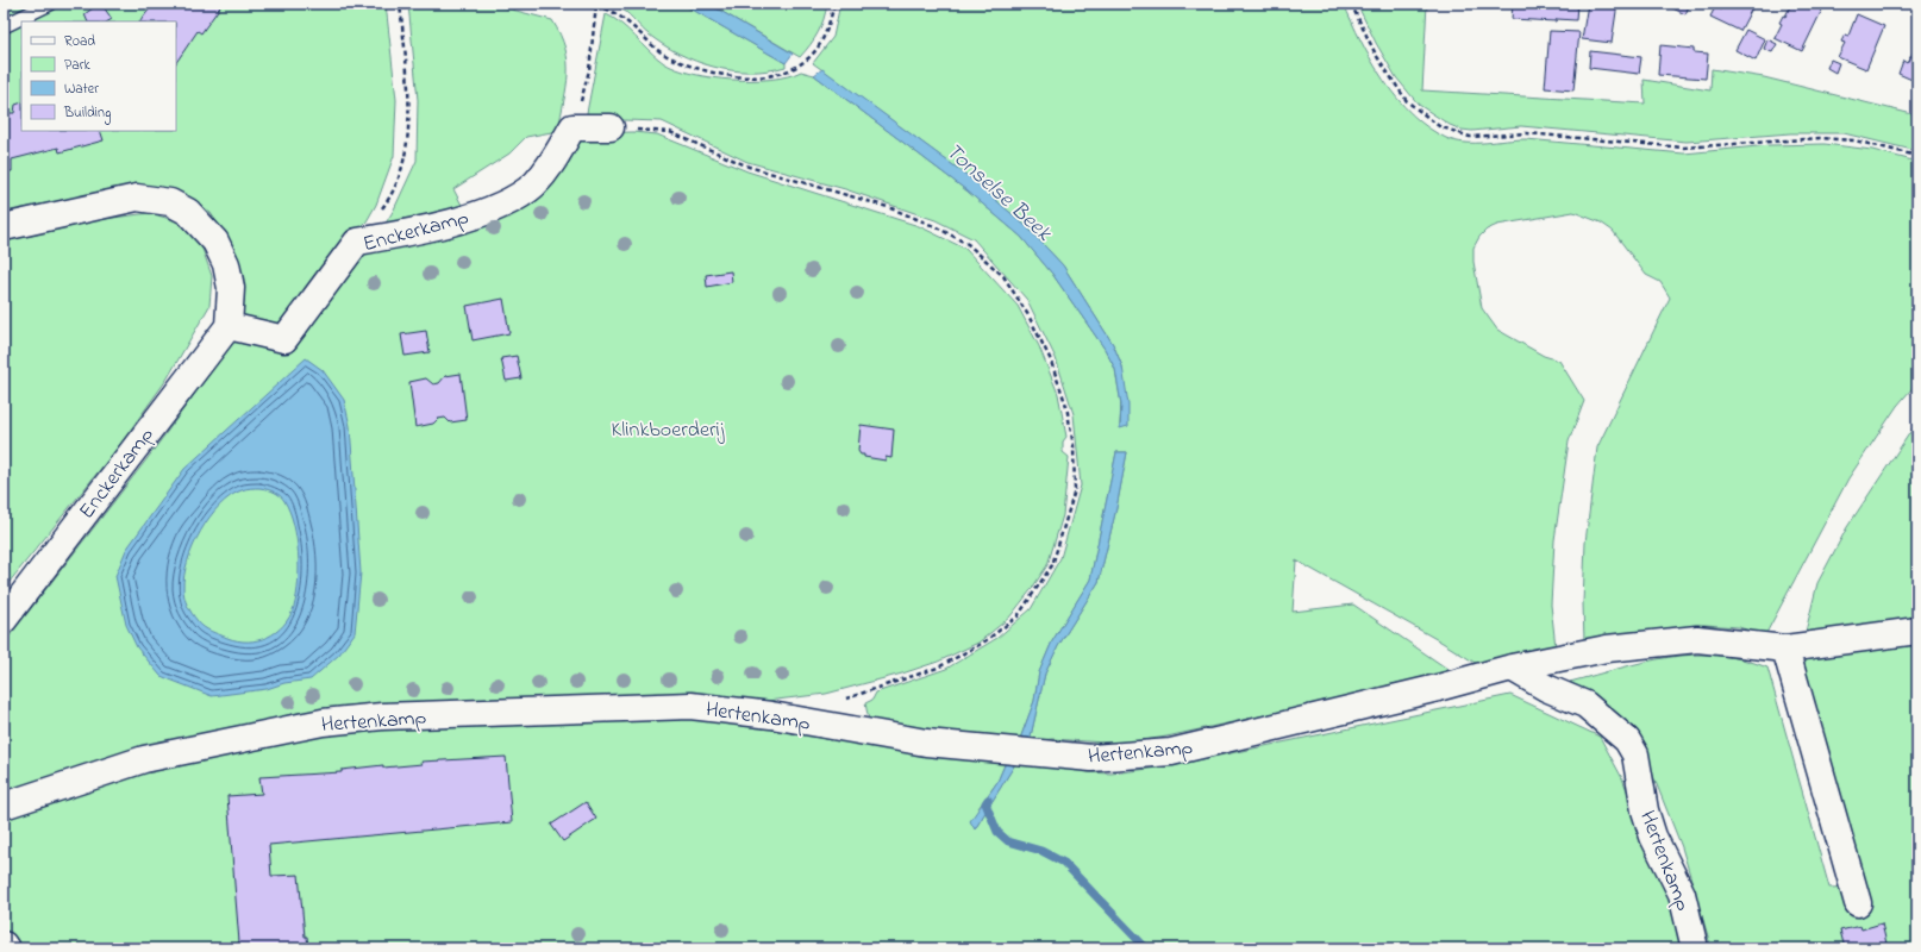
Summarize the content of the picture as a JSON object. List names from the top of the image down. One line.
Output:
{"streets":{"street":["Enckerkamp","Hertenkamp"]},"water":["Tonselse Beek"],"parks":["Klinkboerderij"],"legend":["Road","Park","Water","Building"]}
